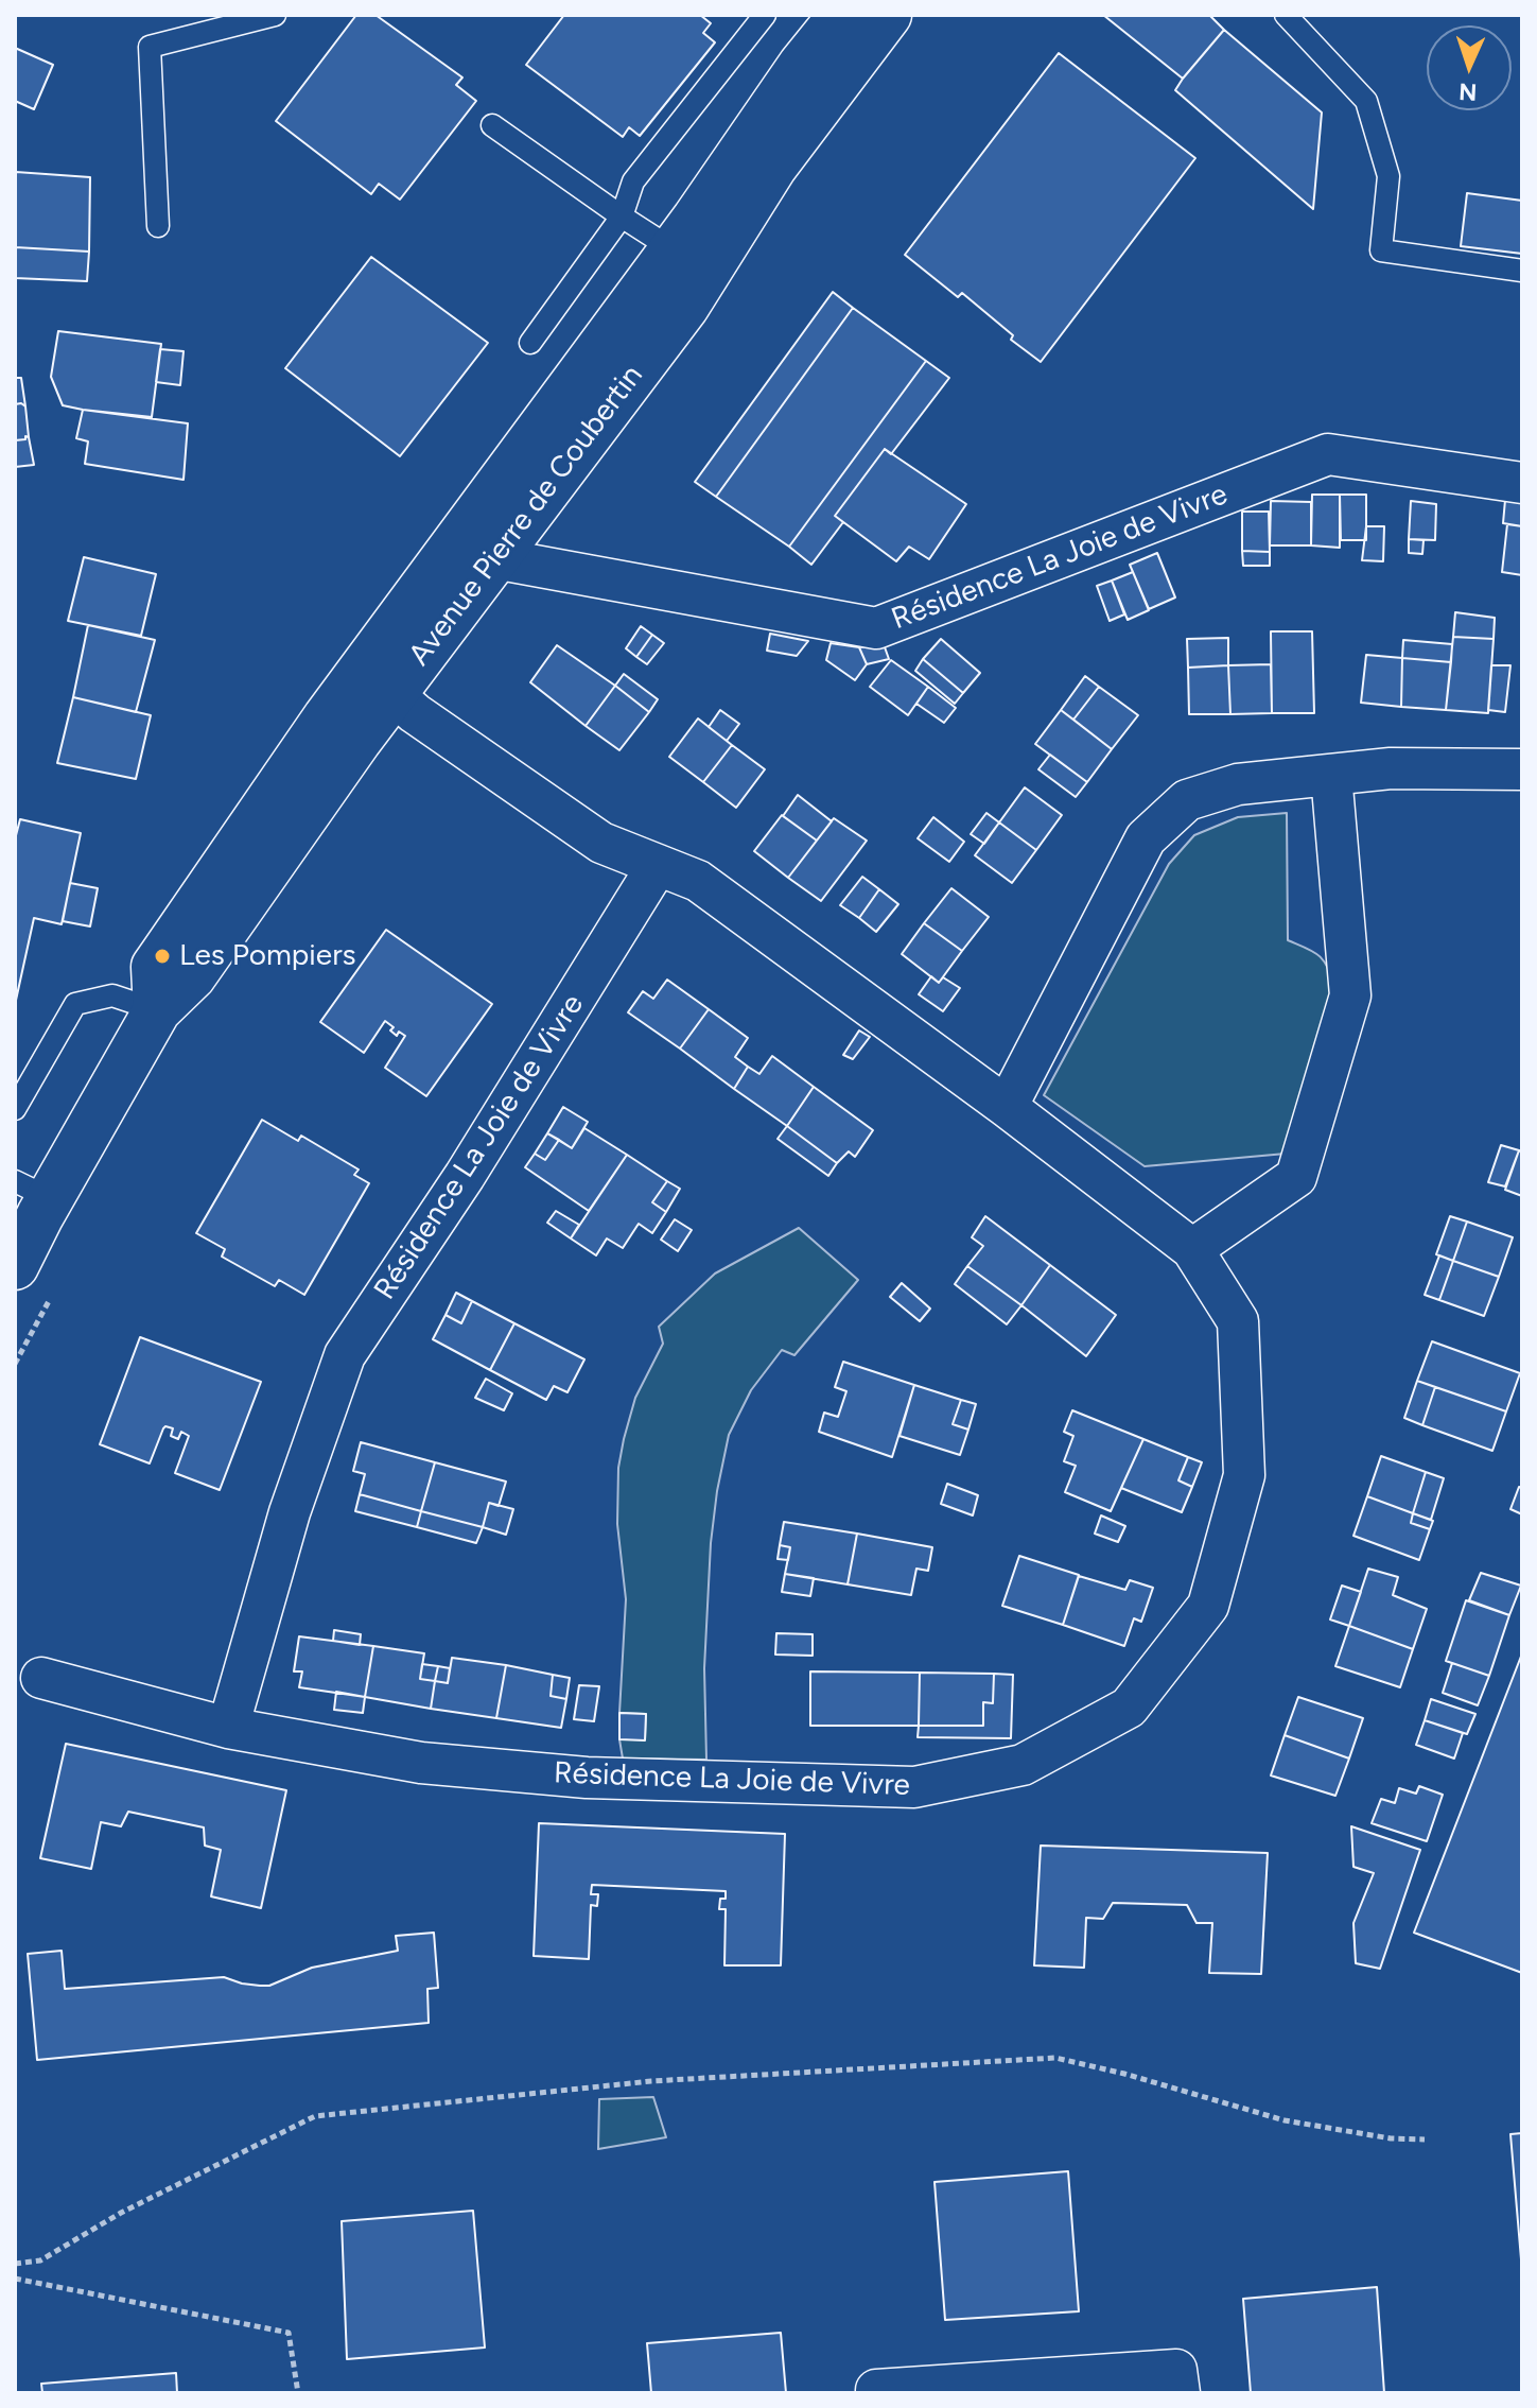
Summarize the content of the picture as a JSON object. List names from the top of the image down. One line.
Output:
{"streets":{"main road":["Avenue Pierre de Coubertin"],"street":["Résidence La Joie de Vivre"]},"crossings":[["Avenue Pierre de Coubertin","Résidence La Joie de Vivre"]],"places":["Les Pompiers"],"north":"bottom"}
